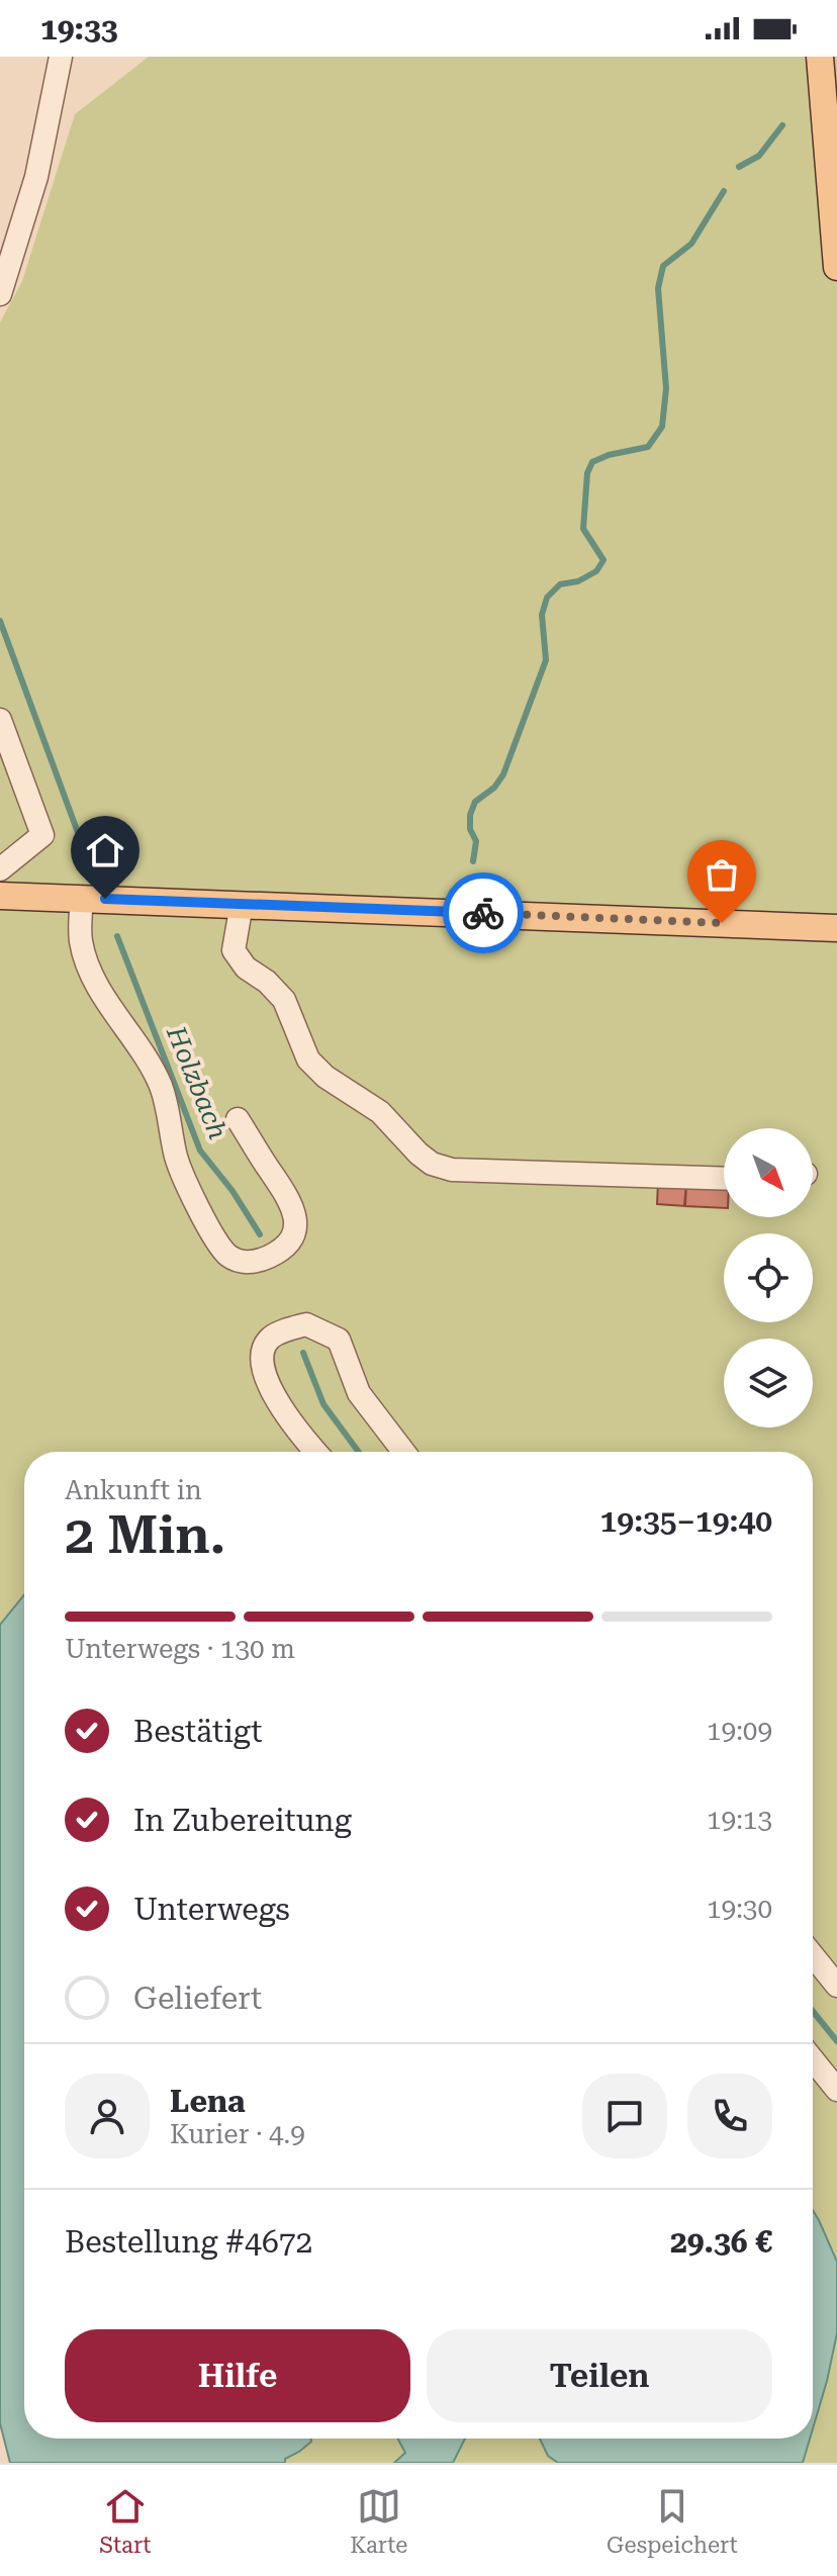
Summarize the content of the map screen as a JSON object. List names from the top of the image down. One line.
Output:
{"water":["Holzbach"],"north":"bottom right","page":{"status":"19:33","heading":["2 Min.","Ankunft in","19:35–19:40"],"panel":["Lena","Kurier · 4.9","Bestellung #4672","29.36 €"],"bar":"Unterwegs · 130 m","list":[["Bestätigt","19:09"],["In Zubereitung","19:13"],["Unterwegs","19:30"],"Geliefert"],"buttons":["Hilfe","Teilen"],"tabs":["Start","Karte","Gespeichert"]}}
